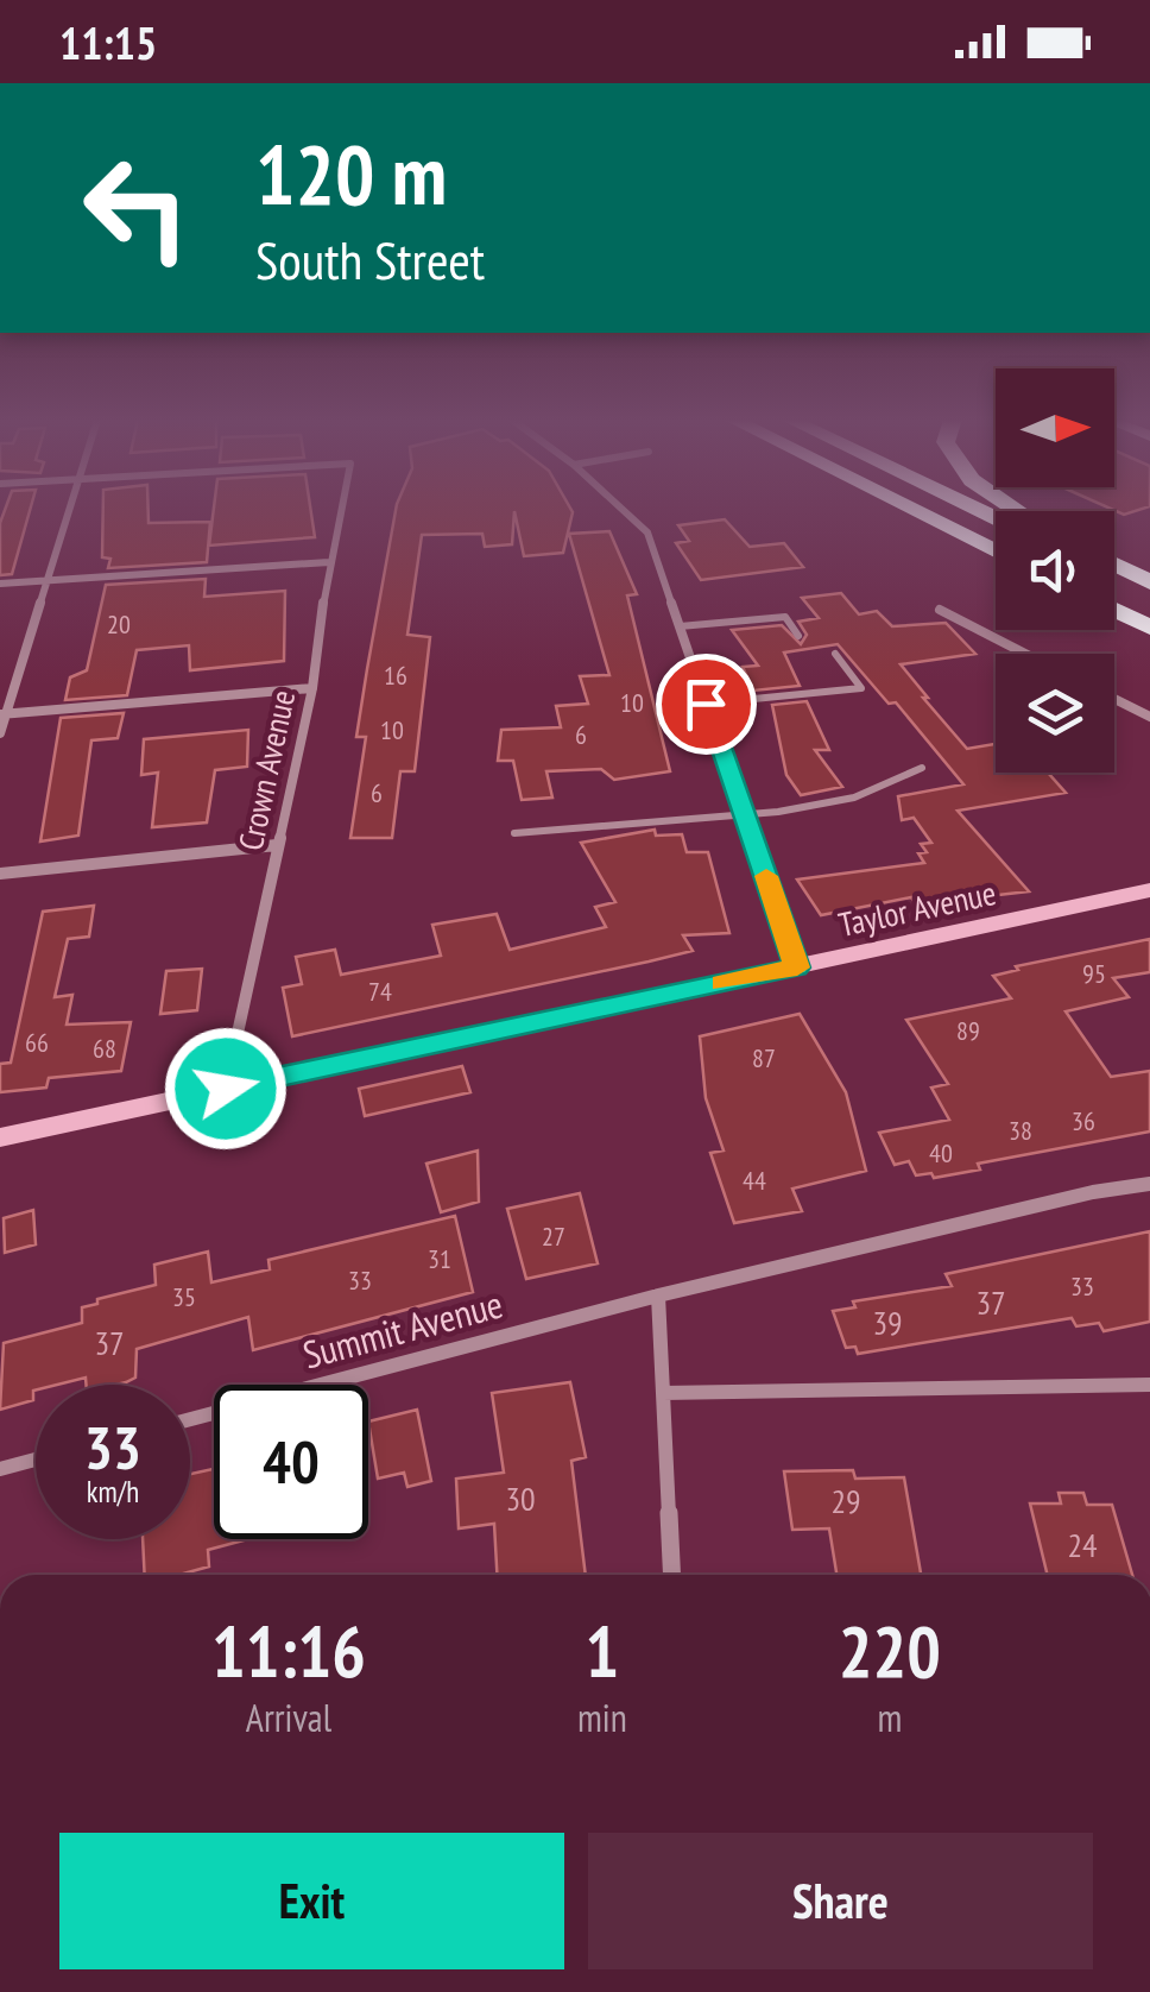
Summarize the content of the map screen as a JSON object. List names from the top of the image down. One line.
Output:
{"streets":{"street":["Crown Avenue","Taylor Avenue","Summit Avenue"]},"crossings":[["Crown Avenue","Taylor Avenue"]],"house_numbers":["20","16","10","10","6","6","95","74","89","66","68","87","36","38","40","44","27","31","33","33","35","37","39","37","30","29","24"],"north":"right","page":{"status":"11:15","turn":["120 m","South Street"],"speed":"33 km/h","limit":"40","eta":["11:16","Arrival","1","min","220","m"],"buttons":["Exit","Share"]}}
